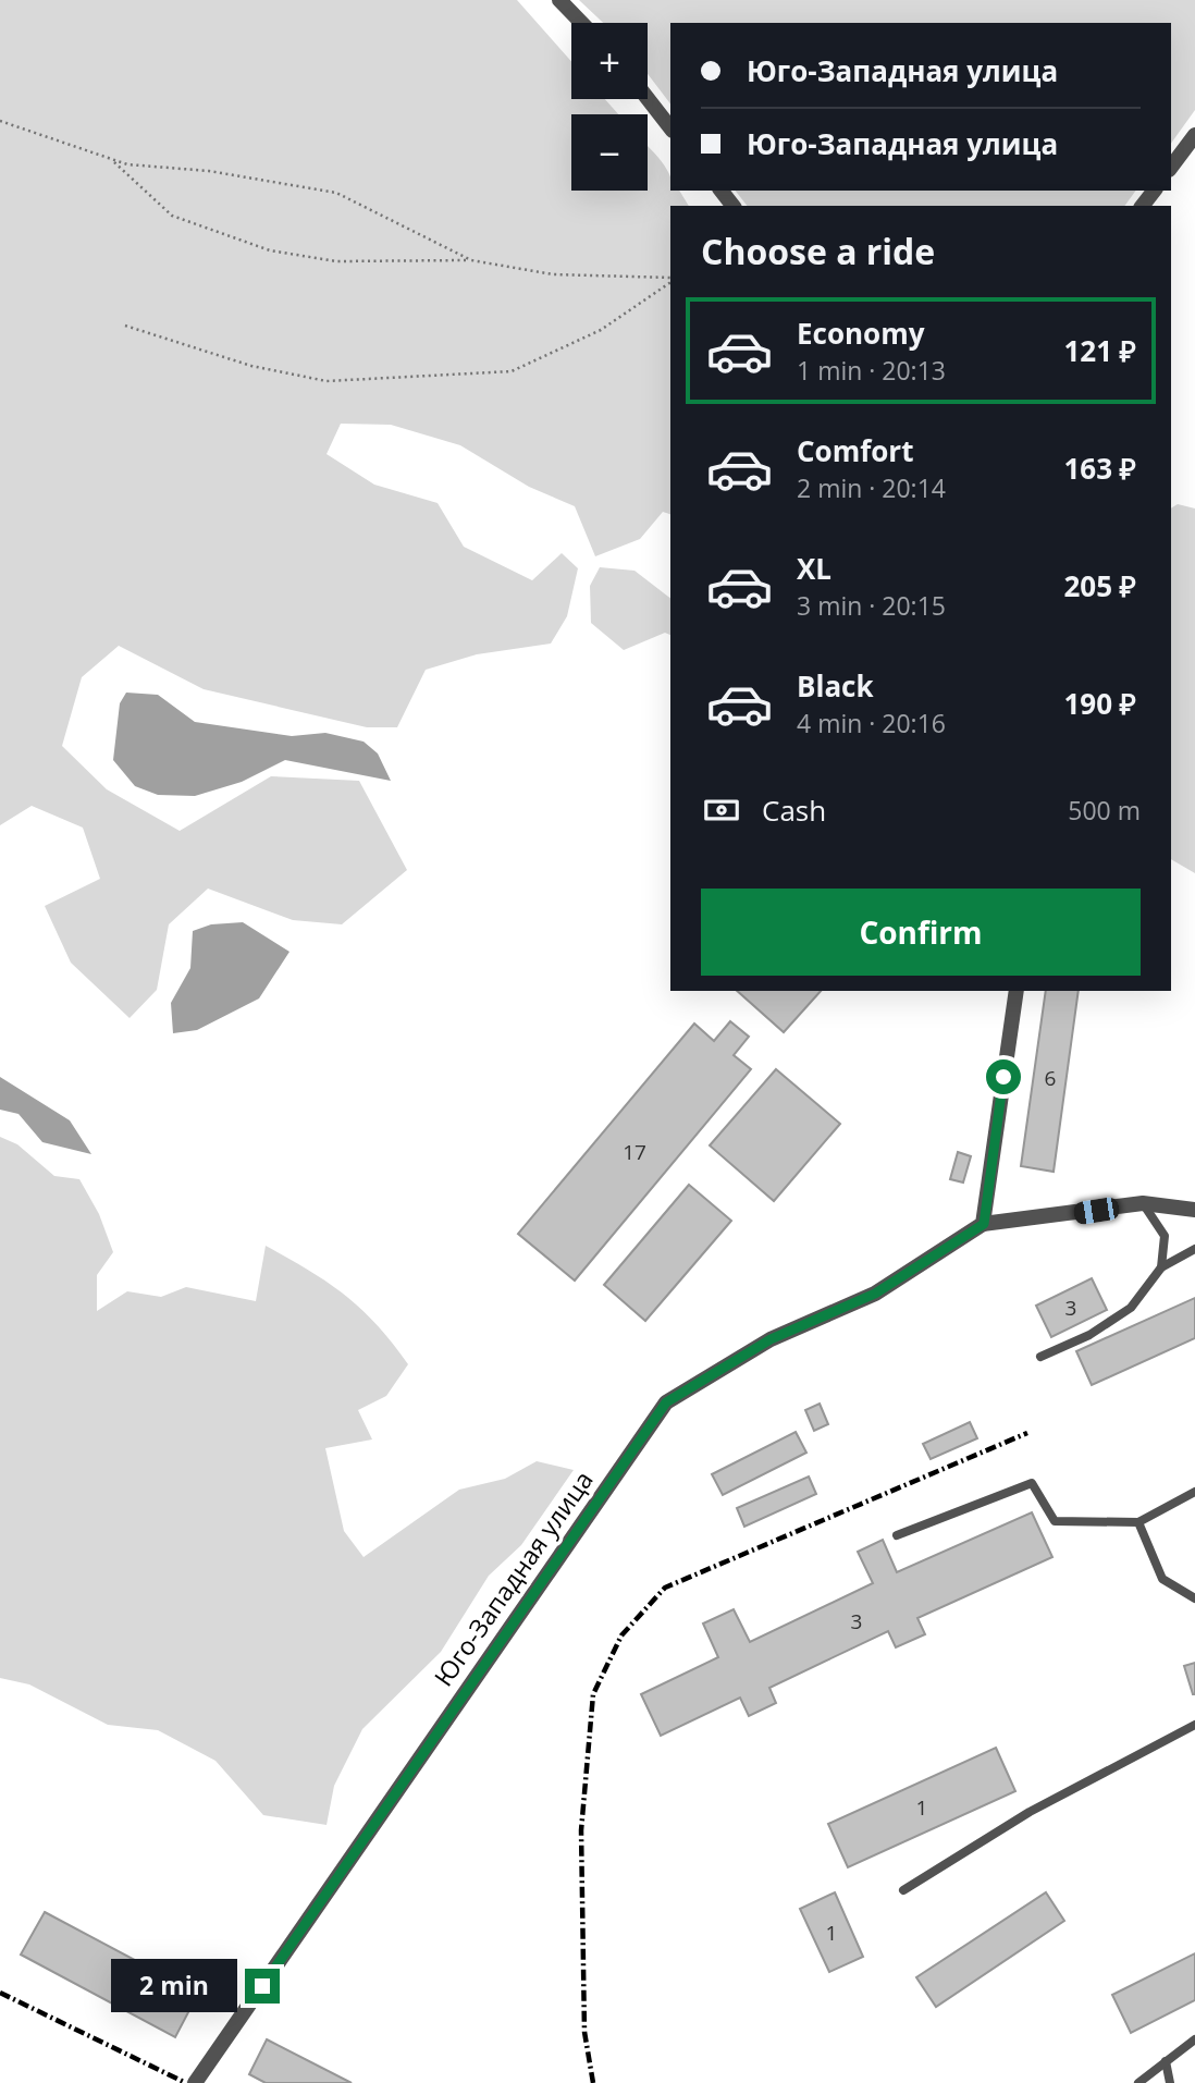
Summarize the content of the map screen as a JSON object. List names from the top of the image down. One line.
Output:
{"streets":{"street":["Юго-Западная улица"]},"house_numbers":["6","17","3","3","1","1"],"page":{"map_buttons":["+","−"],"banner":["Юго-Западная улица","Юго-Западная улица"],"heading":"Choose a ride","list":[{"name":"Economy","note":"1 min · 20:13","value":"121 ₽"},{"name":"Comfort","note":"2 min · 20:14","value":"163 ₽"},{"name":"XL","note":"3 min · 20:15","value":"205 ₽"},{"name":"Black","note":"4 min · 20:16","value":"190 ₽"}],"pay":["Cash","500 m"],"buttons":"Confirm","bubble":"2 min"}}
